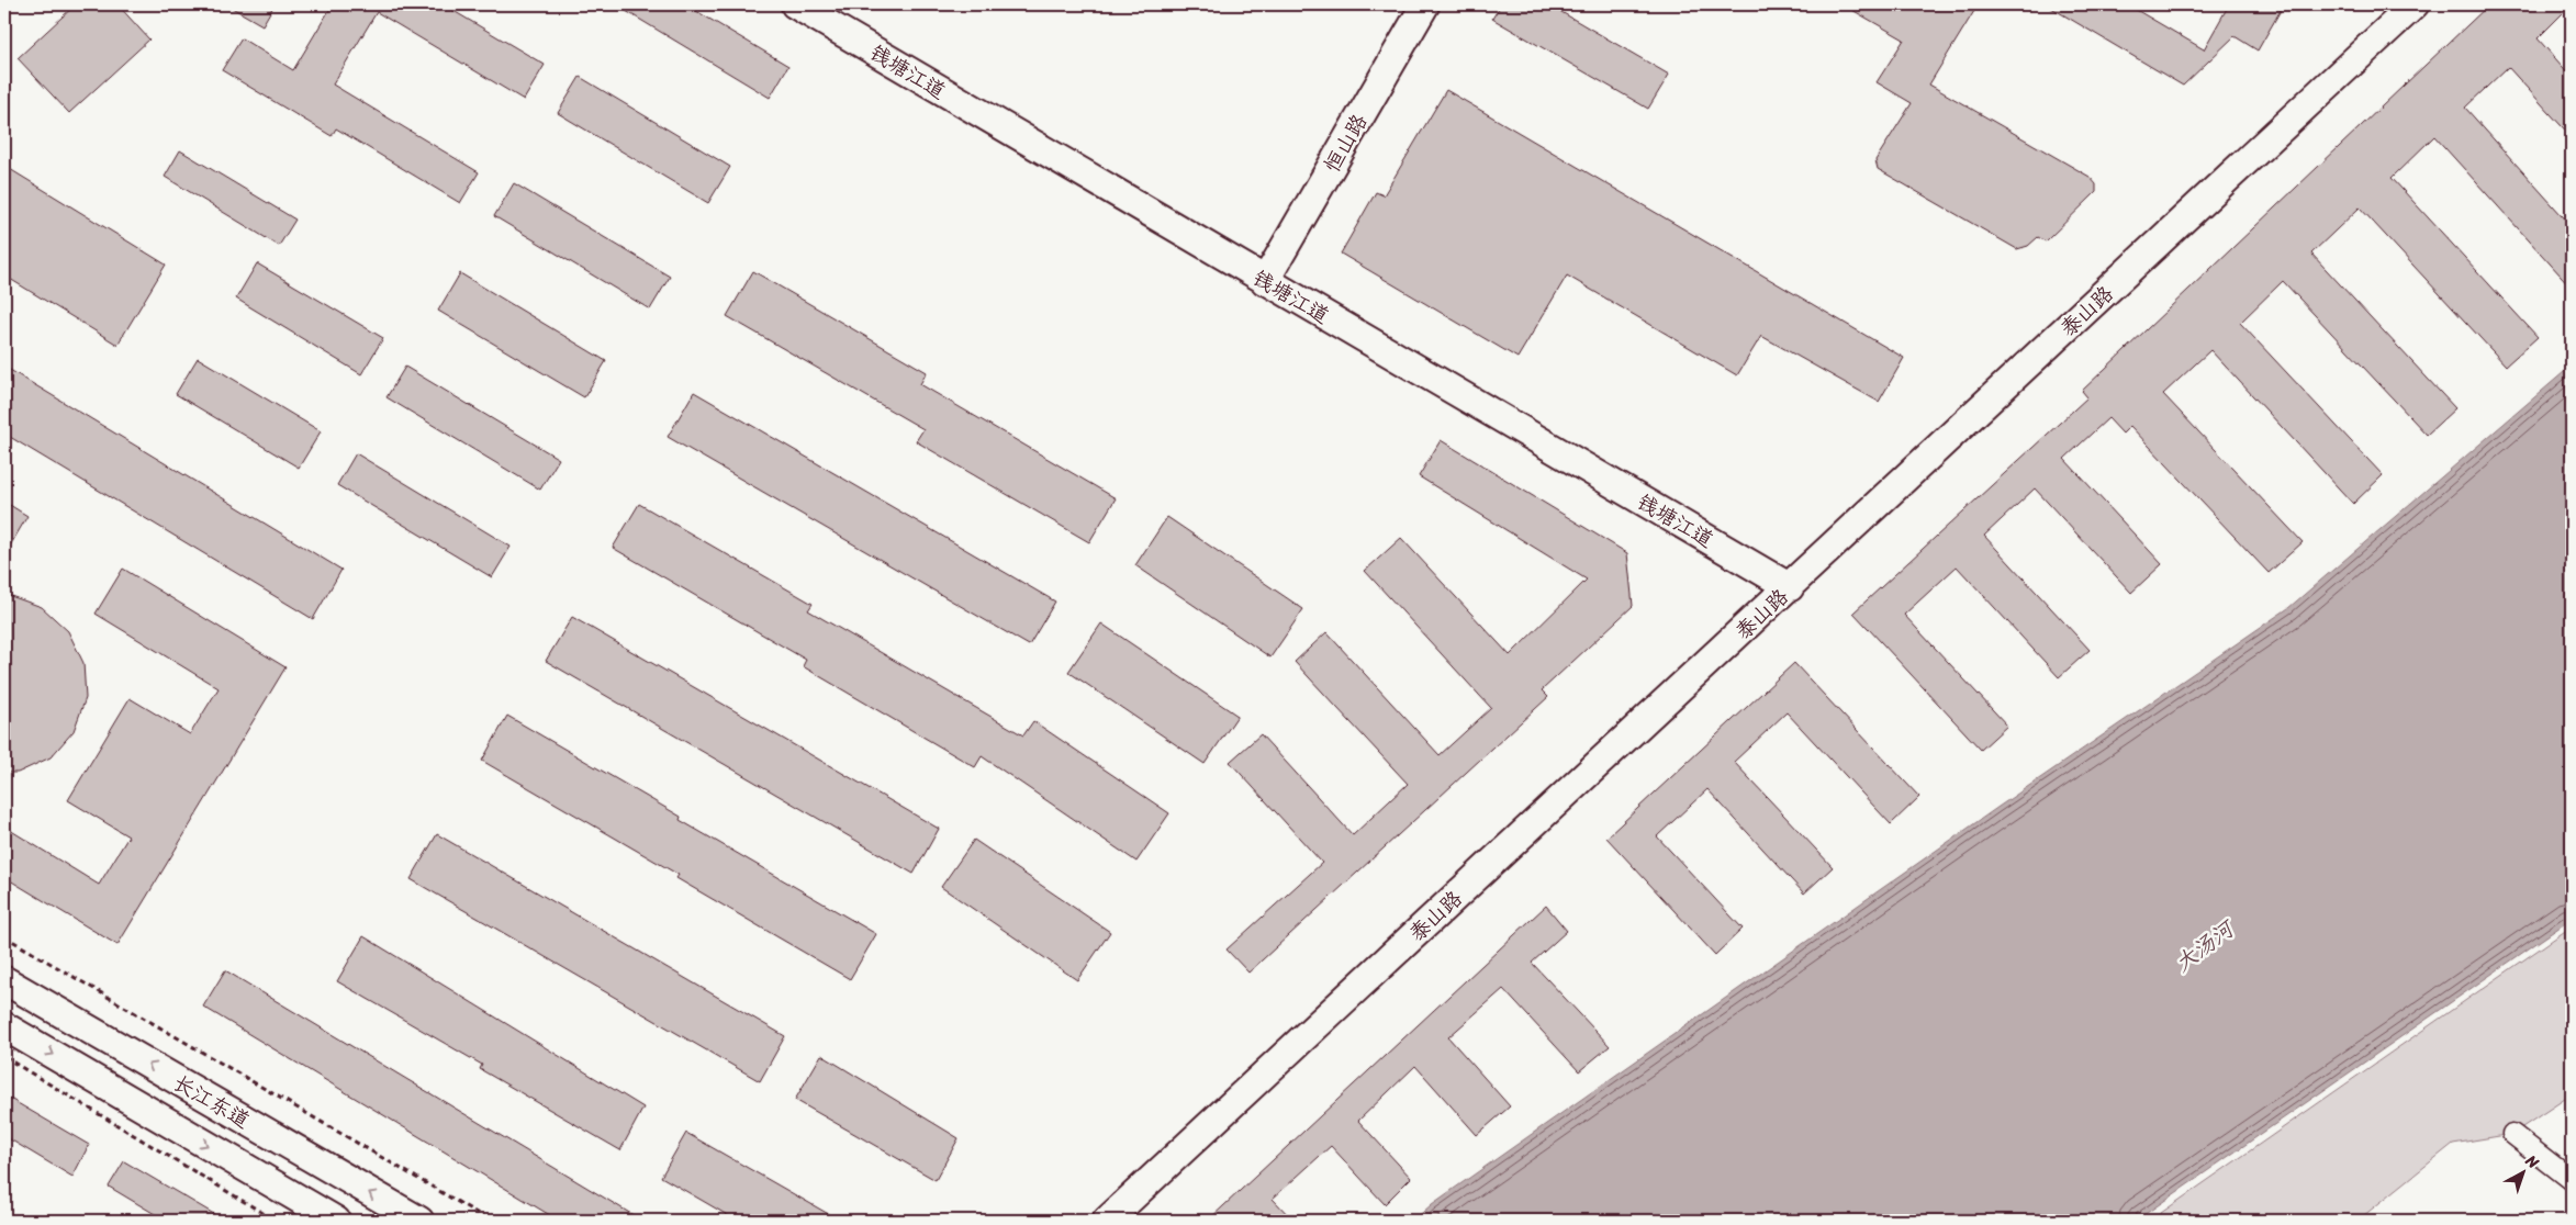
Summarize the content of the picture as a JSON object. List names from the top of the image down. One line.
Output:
{"streets":{"street":["钱塘江道","恒山路","泰山路","长江东道"]},"crossings":[["钱塘江道","恒山路"],["钱塘江道","泰山路"]],"water":["大汤河"],"north":"top right"}
